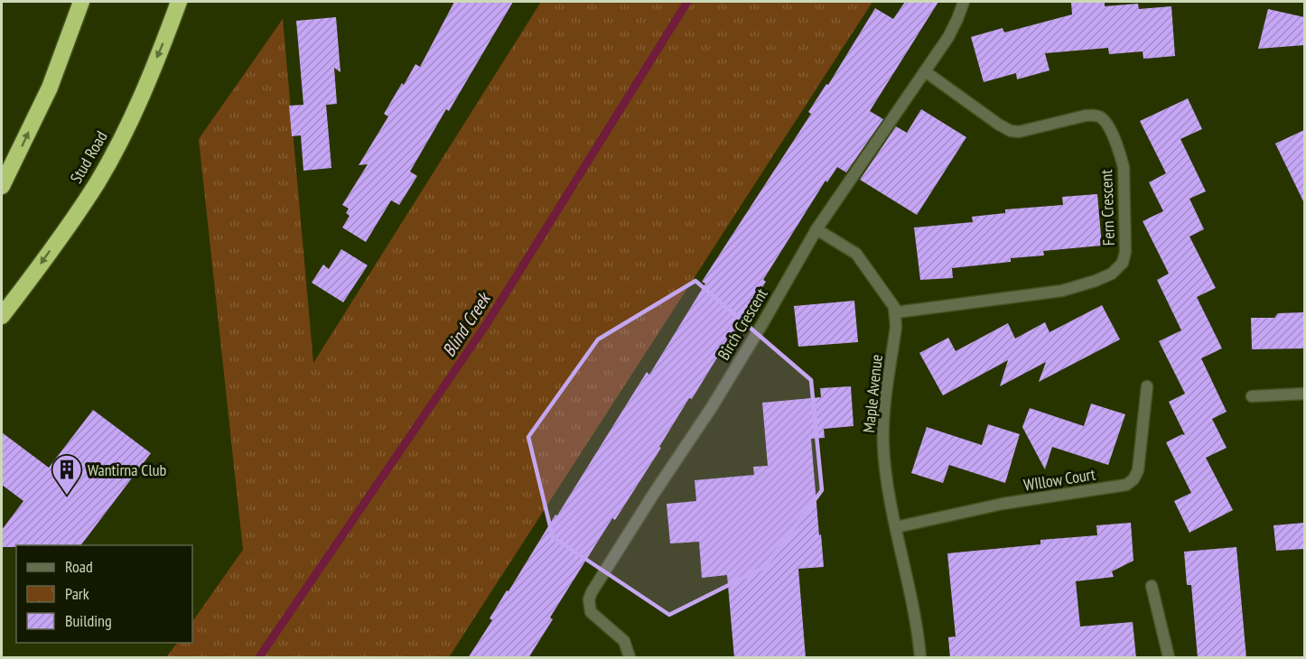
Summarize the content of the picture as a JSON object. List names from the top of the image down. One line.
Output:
{"streets":{"highway":["Stud Road"],"street":["Fern Crescent","Birch Crescent","Maple Avenue","WIllow Court"]},"crossings":[["Fern Crescent","Birch Crescent"],["Fern Crescent","Maple Avenue"],["Maple Avenue","WIllow Court"]],"water":["Blind Creek"],"places":{"building":["Wantirna Club"]},"legend":["Road","Park","Building"]}
